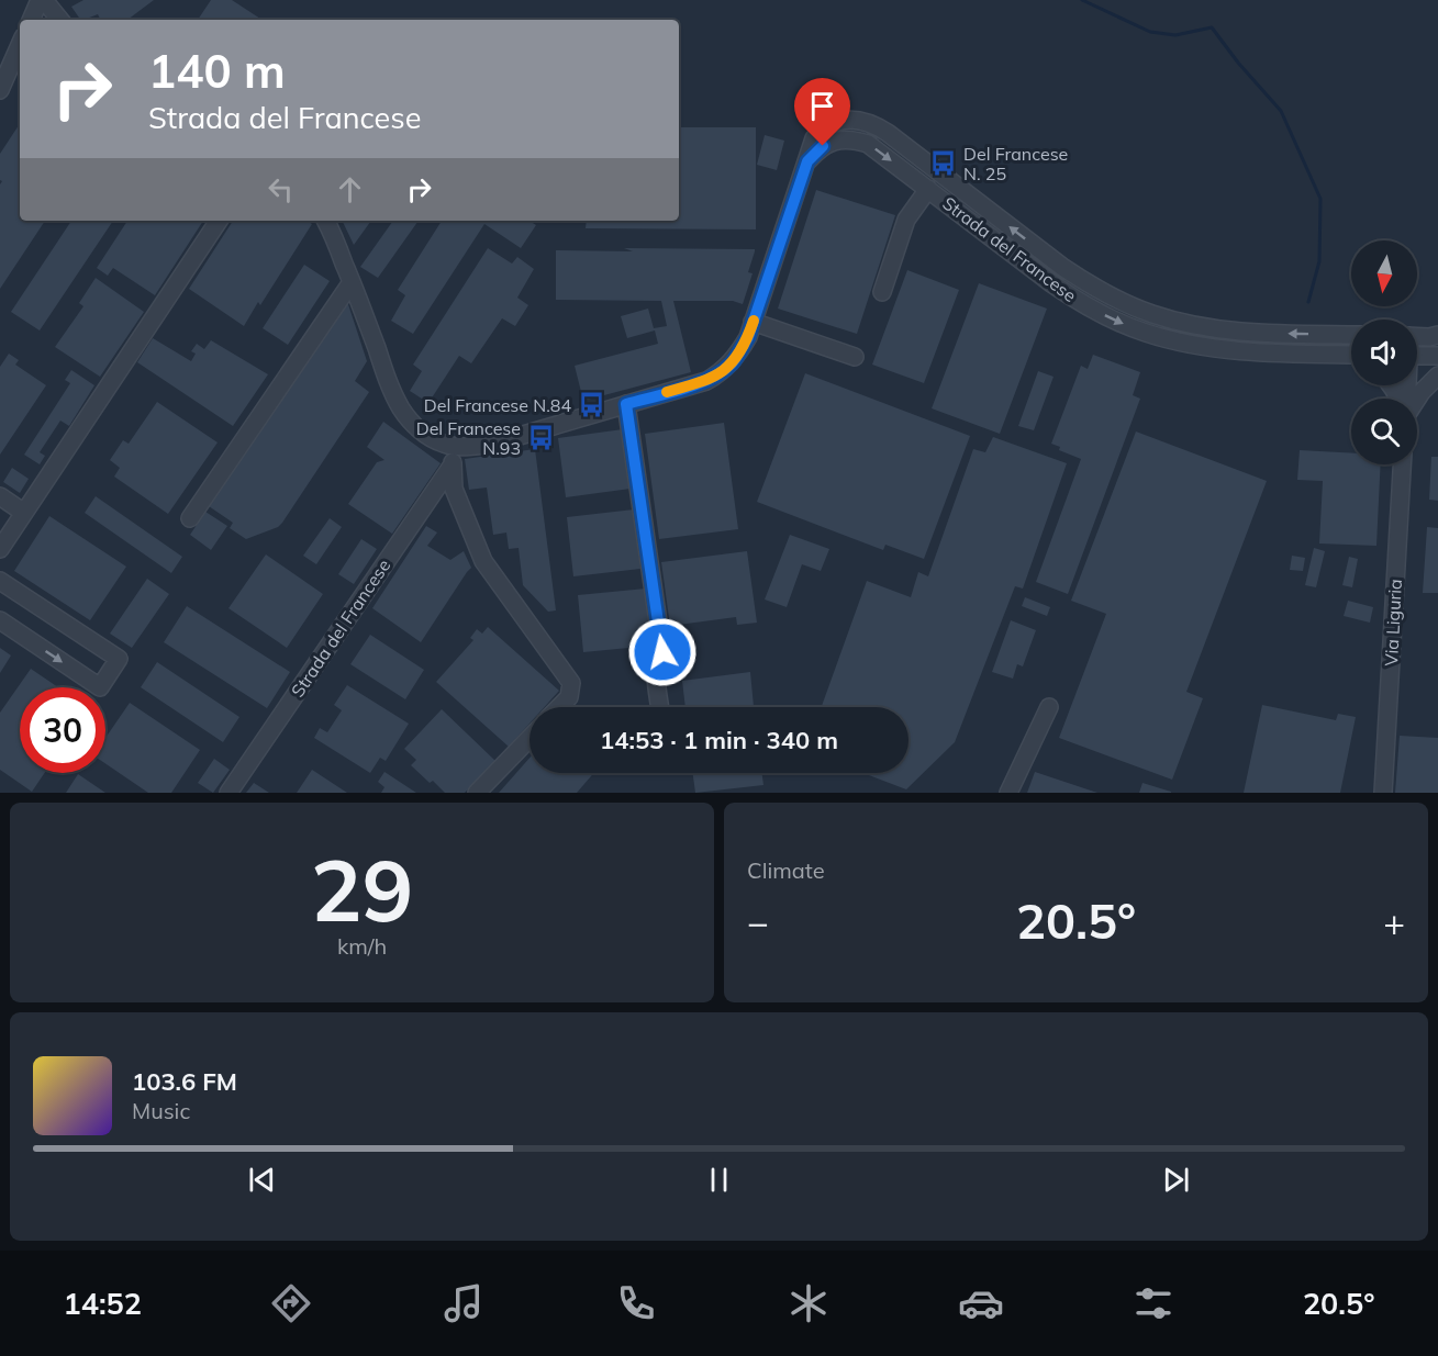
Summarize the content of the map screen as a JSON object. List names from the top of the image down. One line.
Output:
{"streets":{"street":["Strada del Francese","Via Liguria"]},"places":{"bus stop":["Del Francese N. 25","Del Francese N.84","Del Francese N.93"]},"north":"bottom","page":{"turn":["140 m","Strada del Francese"],"limit":"30","trip":"14:53 · 1 min · 340 m","tile":[["29","km/h"],"Climate"],"heat":["−","20.5°","+"],"song":["103.6 FM","Music"],"tabs":["14:52","20.5°"]}}
